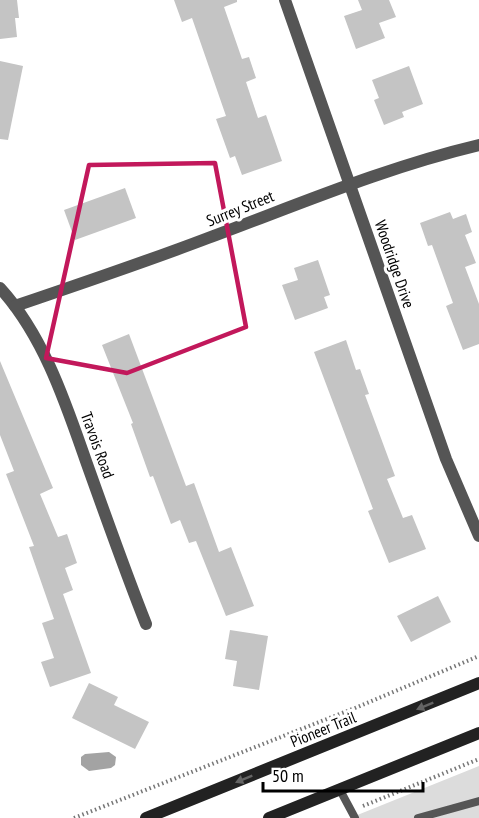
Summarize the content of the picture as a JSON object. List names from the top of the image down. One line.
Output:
{"streets":{"main road":["Pioneer Trail"],"street":["Surrey Street","Woodridge Drive","Travois Road"]},"crossings":[["Surrey Street","Woodridge Drive"],["Surrey Street","Travois Road"]],"scale_bar":"50 m"}
